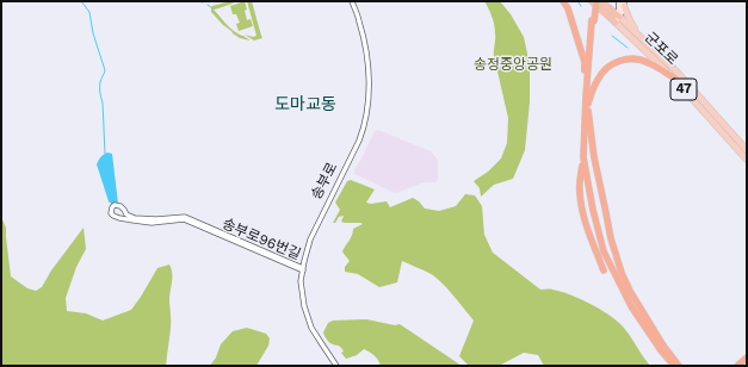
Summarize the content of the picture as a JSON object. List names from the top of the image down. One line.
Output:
{"streets":{"highway":["군포로","47"],"street":["송부로","송부로96번길"]},"crossings":[["송부로","송부로96번길"]],"districts":["도마교동"],"parks":["송정중앙공원"]}
